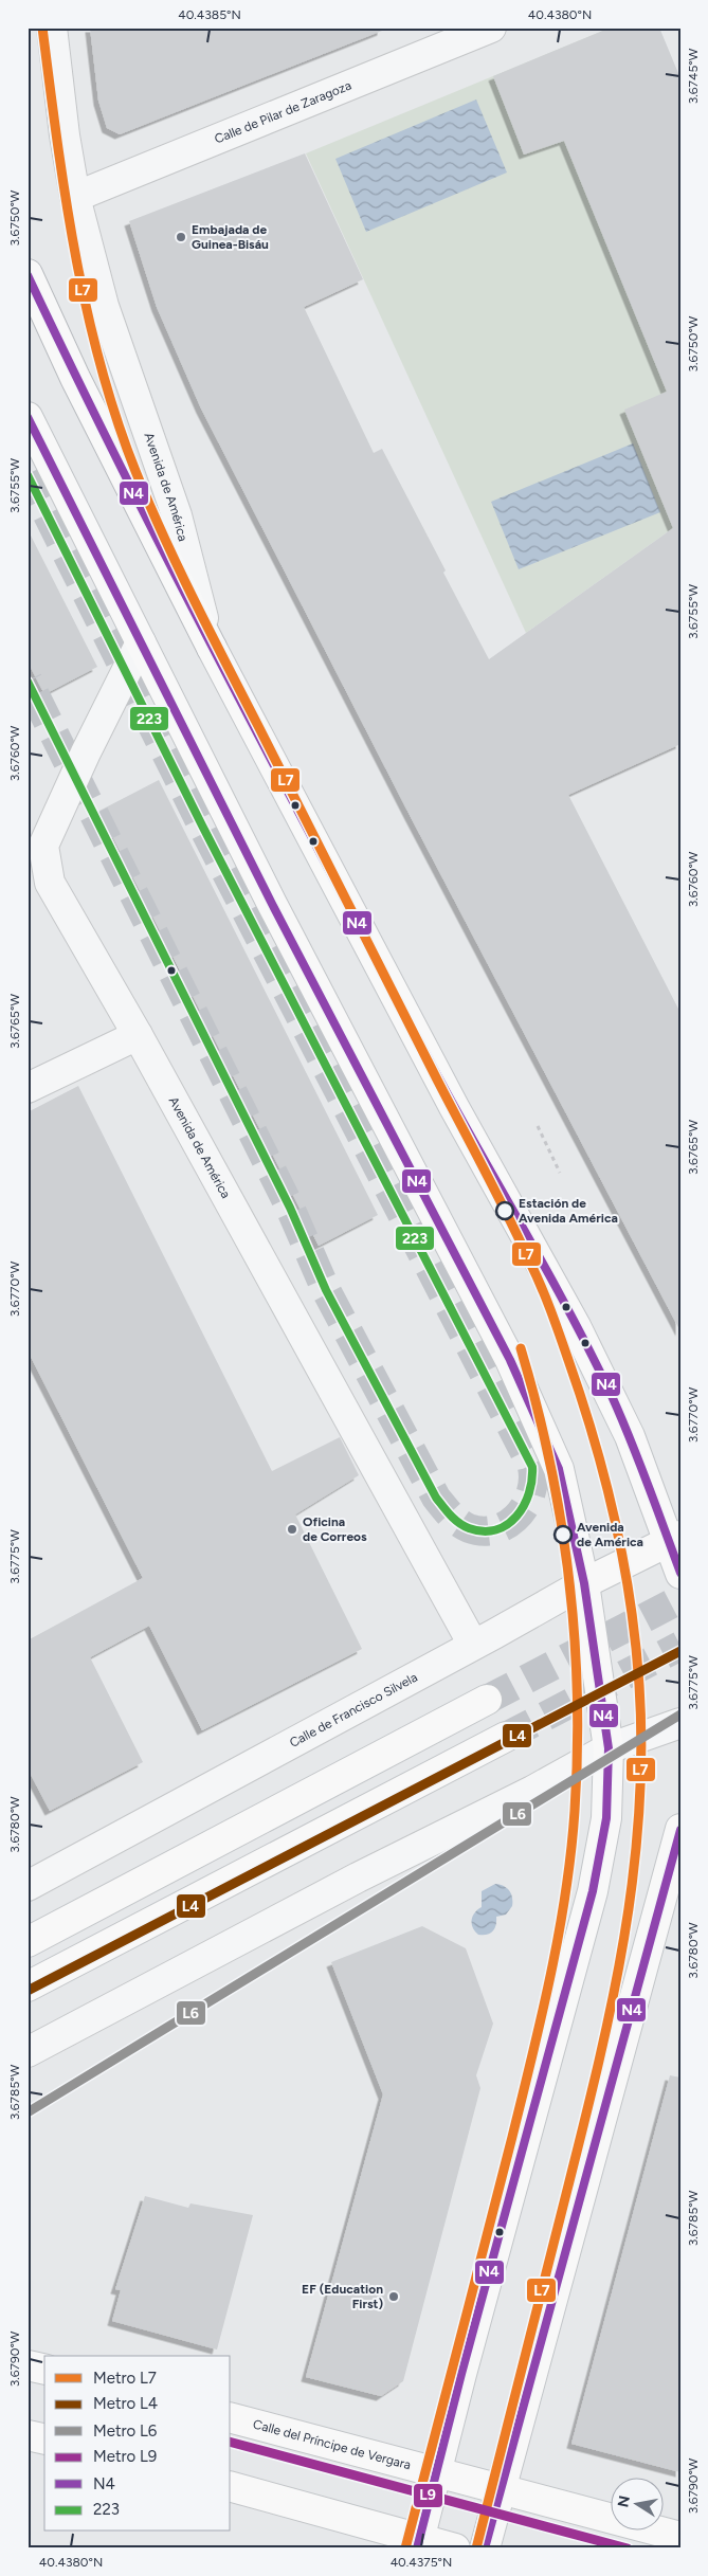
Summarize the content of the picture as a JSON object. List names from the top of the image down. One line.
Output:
{"streets":{"main road":["Avenida de América","Calle de Francisco Silvela","Calle del Príncipe de Vergara"],"street":["Calle de Pilar de Zaragoza"]},"crossings":[["Calle de Pilar de Zaragoza","Avenida de América"],["Avenida de América","Calle de Francisco Silvela"]],"places":["Embajada de Guinea-Bisáu","Estación de Avenida América","Oficina de Correos","Avenida de América","EF (Education First)"],"lines":["metro line L7","transit line N4","transit line 223","metro line L4","metro line L6","metro line L9"],"legend":["Metro L7","Metro L4","Metro L6","Metro L9","N4","223"],"north":"left","coordinates":["40.4385°N","40.4380°N","3.6745°W","3.6750°W","3.6755°W","3.6760°W","3.6765°W","3.6770°W","3.6775°W","3.6780°W","3.6785°W","3.6790°W","40.4375°N"]}
